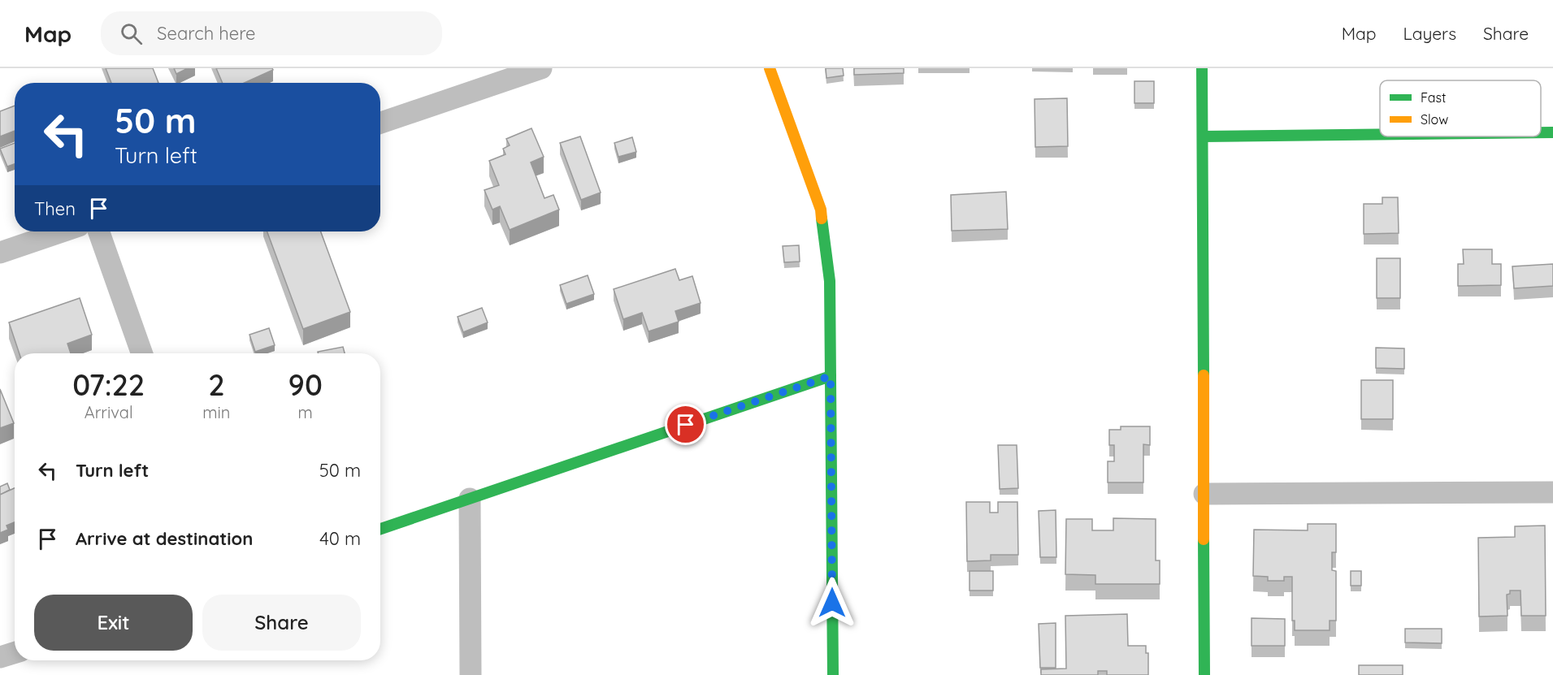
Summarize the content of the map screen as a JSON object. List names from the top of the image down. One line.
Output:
{"legend":["Fast","Slow"],"page":{"header":"Map","search":"Search here","nav":["Map","Layers","Share"],"turn":["50 m","Turn left"],"then":"Then","eta":["07:22","Arrival","2","min","90","m"],"list":[{"name":"Turn left","value":"50 m"},{"name":"Arrive at destination","value":"40 m"}],"buttons":["Exit","Share"]}}
